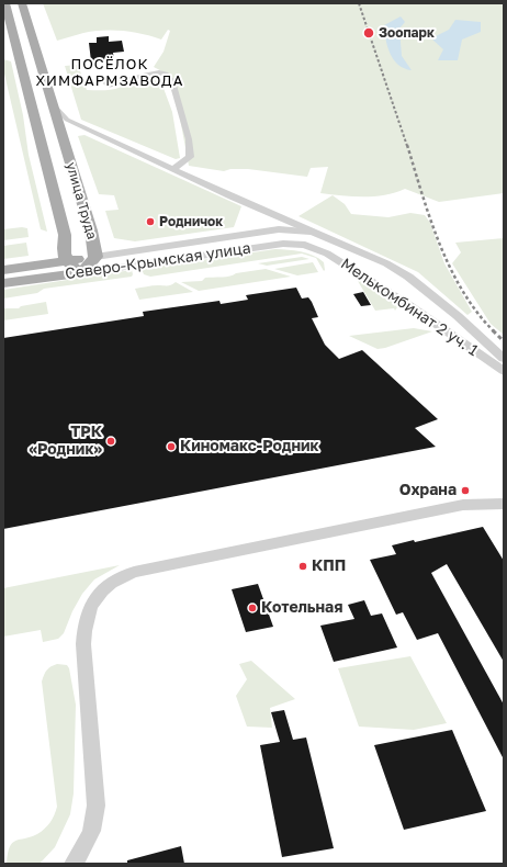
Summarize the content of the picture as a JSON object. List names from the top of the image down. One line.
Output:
{"streets":{"main road":["улица Труда","Северо-Крымская улица"],"street":["Мелькомбинат 2 уч. 1"]},"crossings":[["улица Труда","Северо-Крымская улица"],["Северо-Крымская улица","Мелькомбинат 2 уч. 1"]],"districts":["ПОСЁЛОК ХИМФАРМЗАВОДА"],"places":["Зоопарк","Родничок","ТРК «Родник»","Киномакс-Родник","Охрана","КПП","Котельная"]}
